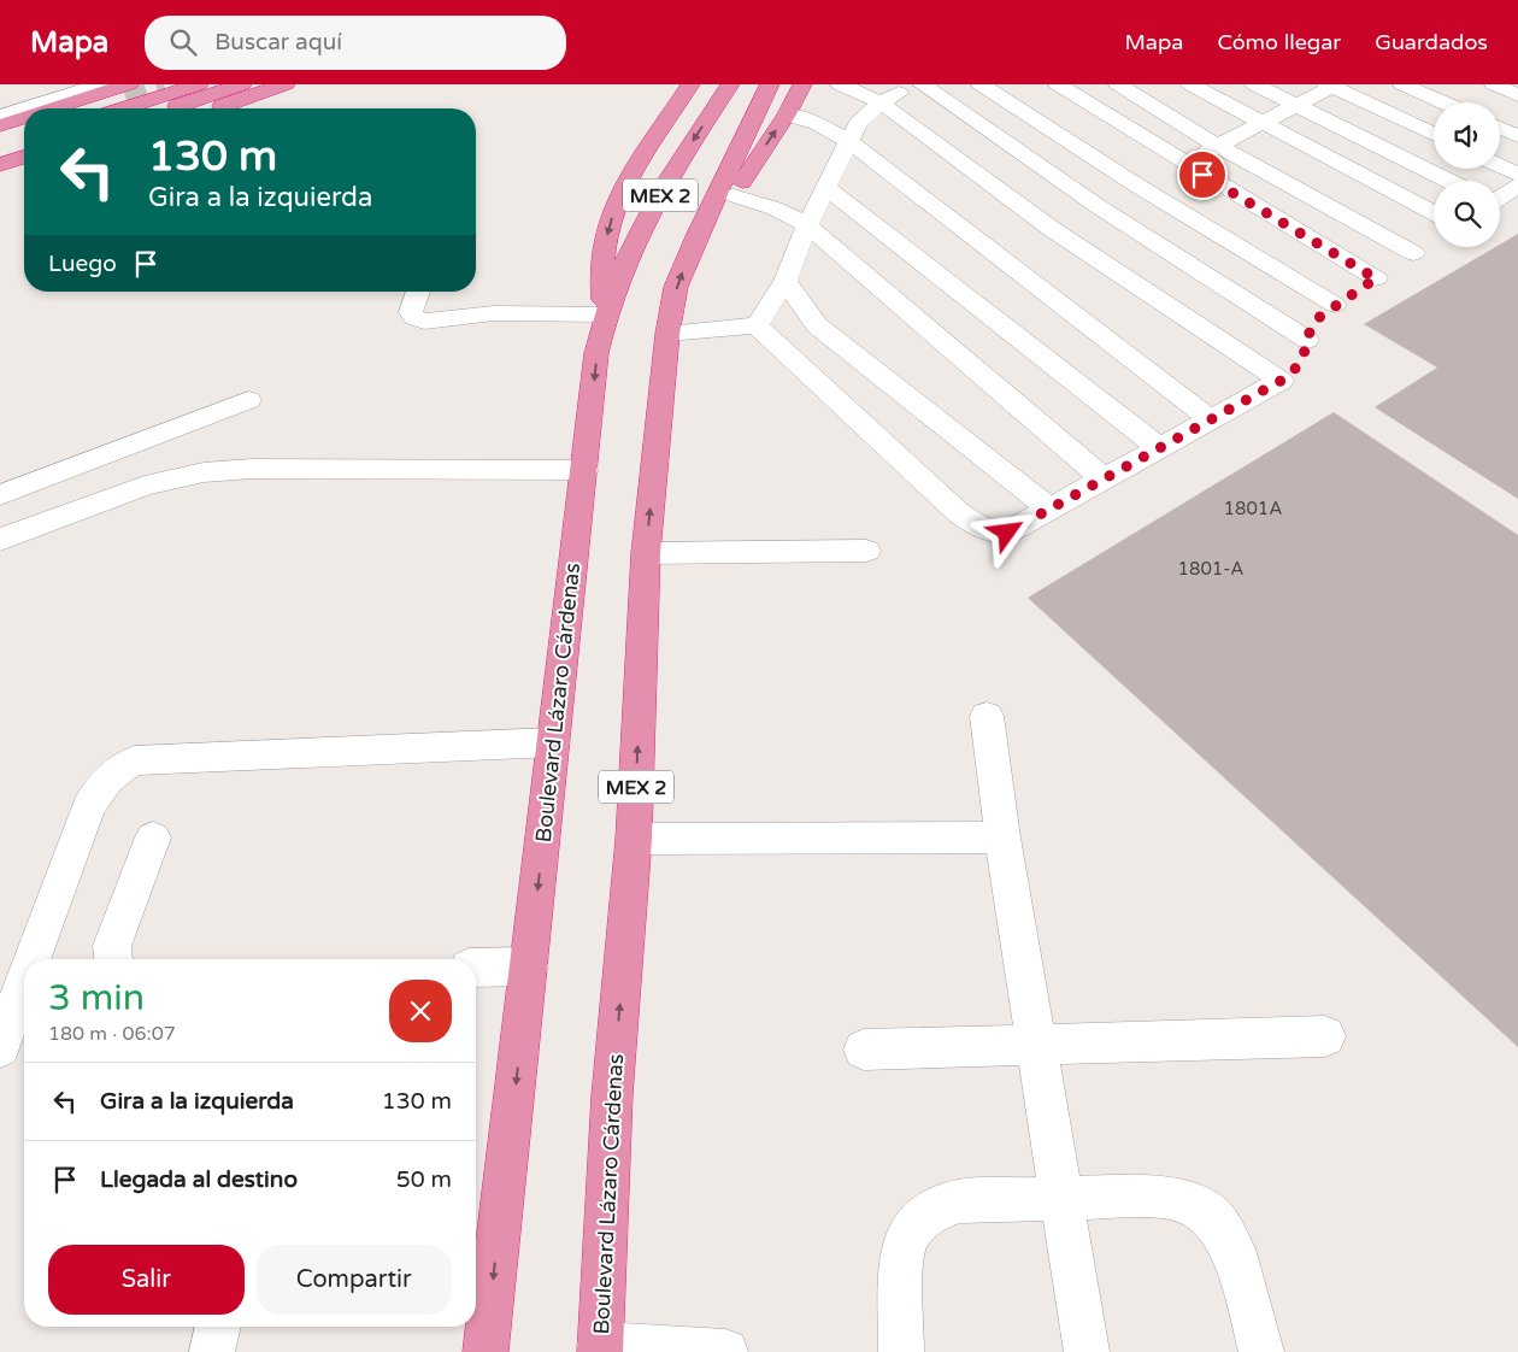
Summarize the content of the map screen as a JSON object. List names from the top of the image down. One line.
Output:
{"streets":{"highway":["MEX 2","Boulevard Lázaro Cárdenas"]},"house_numbers":["1801A","1801-A"],"page":{"header":"Mapa","search":"Buscar aquí","nav":["Mapa","Cómo llegar","Guardados"],"turn":["130 m","Gira a la izquierda"],"then":"Luego","heading":["3 min","180 m · 06:07"],"list":[{"name":"Gira a la izquierda","value":"130 m"},{"name":"Llegada al destino","value":"50 m"}],"buttons":["Salir","Compartir"]}}
